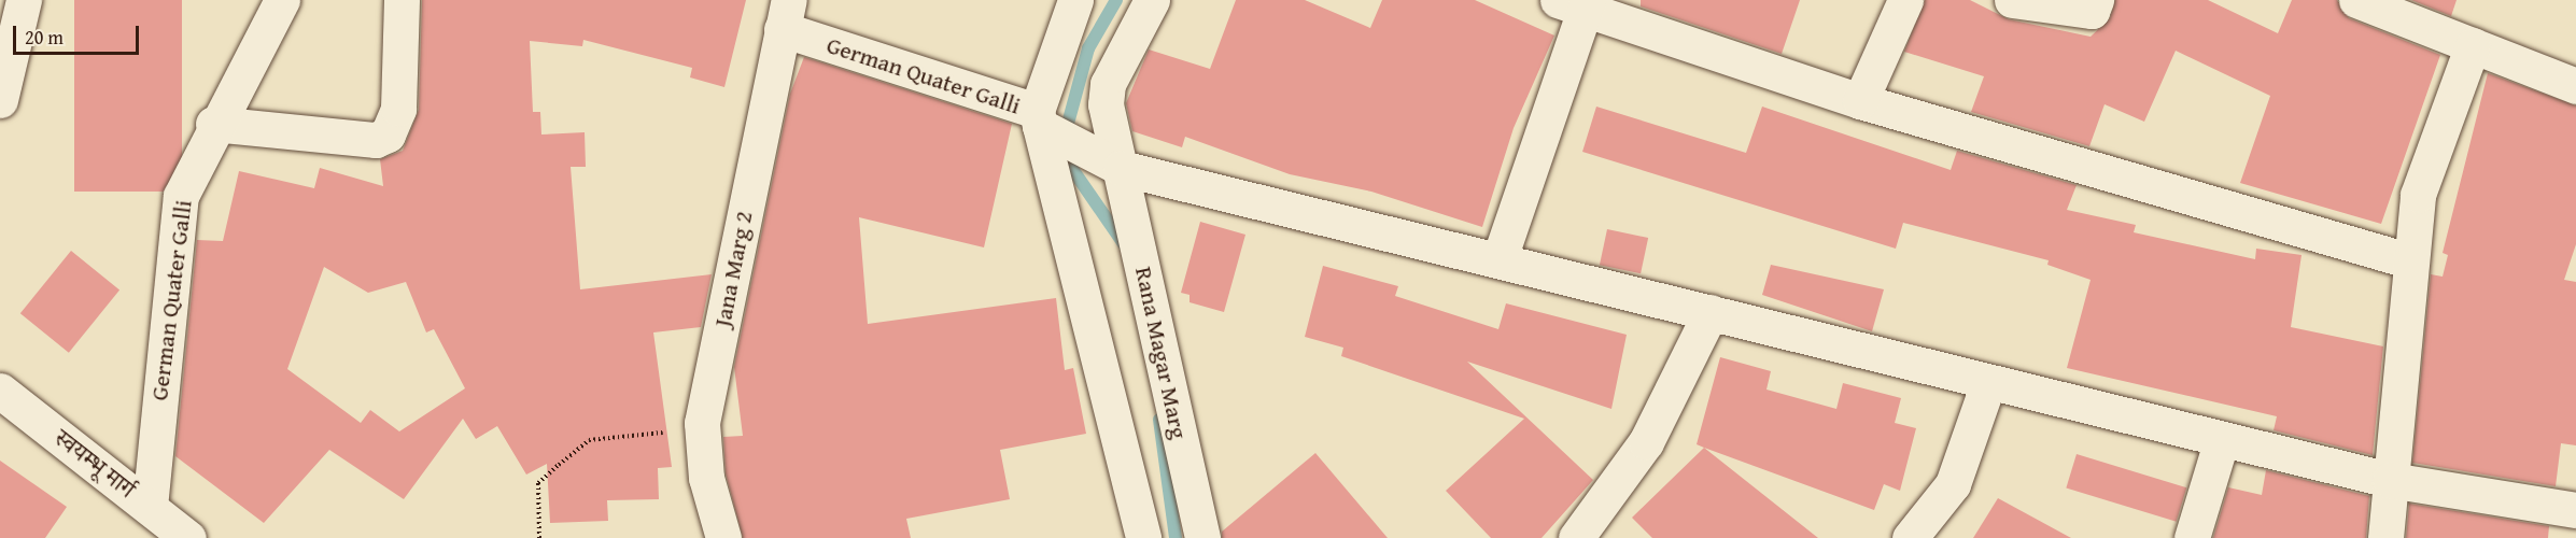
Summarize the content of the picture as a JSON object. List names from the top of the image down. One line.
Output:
{"streets":{"street":["German Quater Galli","Jana Marg 2","Rana Magar Marg","स्वयम्भू मार्ग"]},"crossings":[["German Quater Galli","Jana Marg 2"],["German Quater Galli","Rana Magar Marg"],["German Quater Galli","स्वयम्भू मार्ग"]],"scale_bar":"20 m"}
